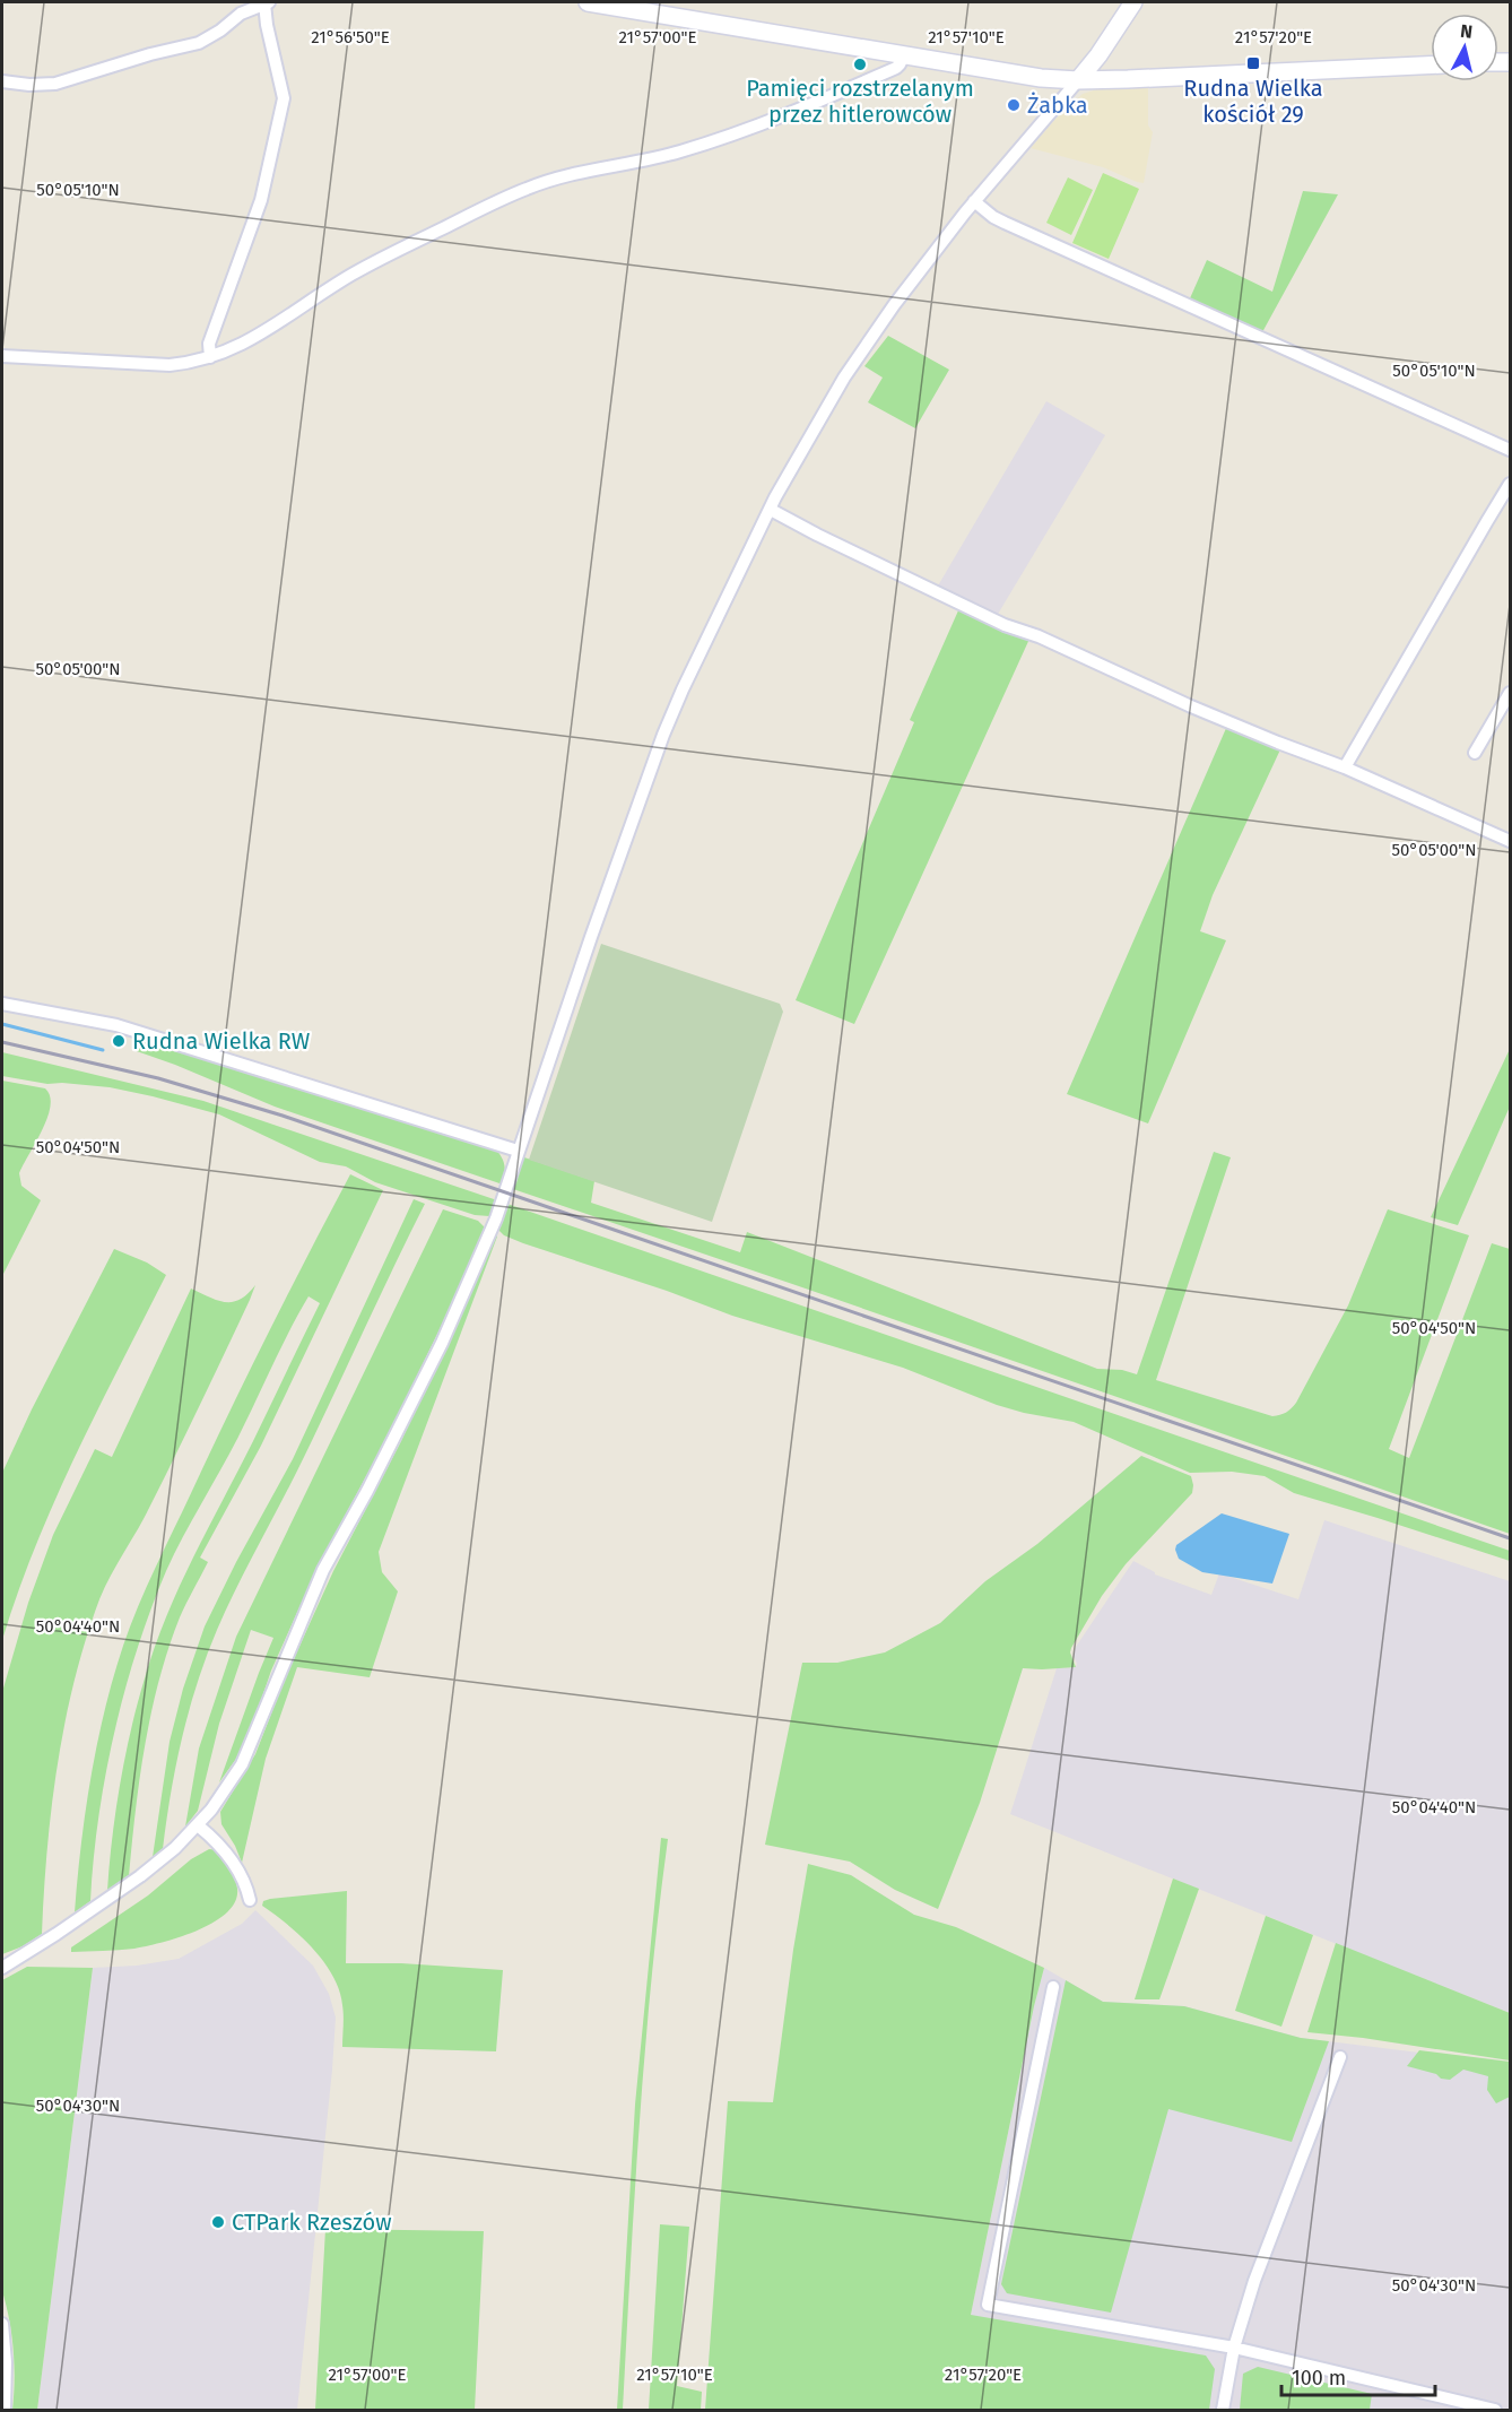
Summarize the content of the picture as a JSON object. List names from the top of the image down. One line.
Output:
{"places":{"transit":["Rudna Wielka kościół 29"],"other":["Pamięci rozstrzelanym przez hitlerowców","Żabka","Rudna Wielka RW","CTPark Rzeszów"]},"scale_bar":"100 m","north":"top","coordinates":["21°56'50\"E","21°57'00\"E","21°57'10\"E","21°57'20\"E","50°05'10\"N","50°05'00\"N","50°04'50\"N","50°04'40\"N","50°04'30\"N"]}
